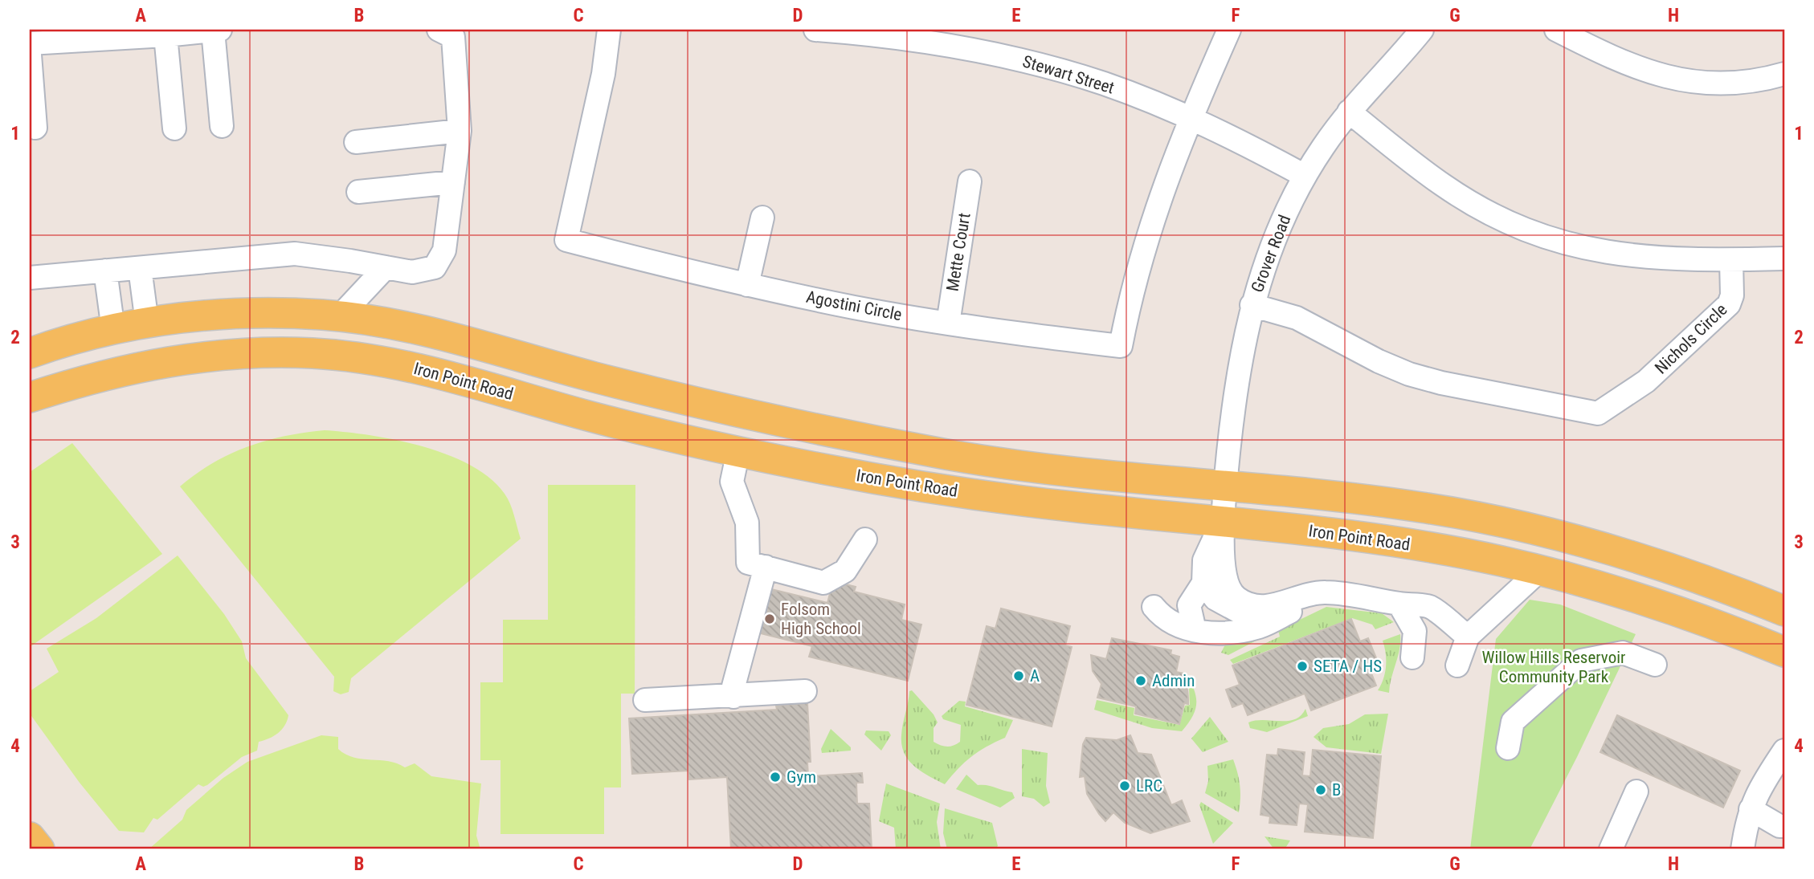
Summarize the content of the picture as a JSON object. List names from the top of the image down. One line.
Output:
{"streets":{"main road":["Iron Point Road"],"street":["Stewart Street","Mette Court","Grover Road","Agostini Circle","Nichols Circle"]},"crossings":[["Stewart Street","Grover Road"],["Stewart Street","Agostini Circle"],["Mette Court","Agostini Circle"],["Grover Road","Nichols Circle"],["Grover Road","Iron Point Road"]],"parks":["Willow Hills Reservoir Community Park"],"places":["Folsom High School","SETA / HS","A","Admin","Gym","LRC","B"],"grid":{"columns":["A","B","C","D","E","F","G","H"],"rows":["1","2","3","4"]}}
